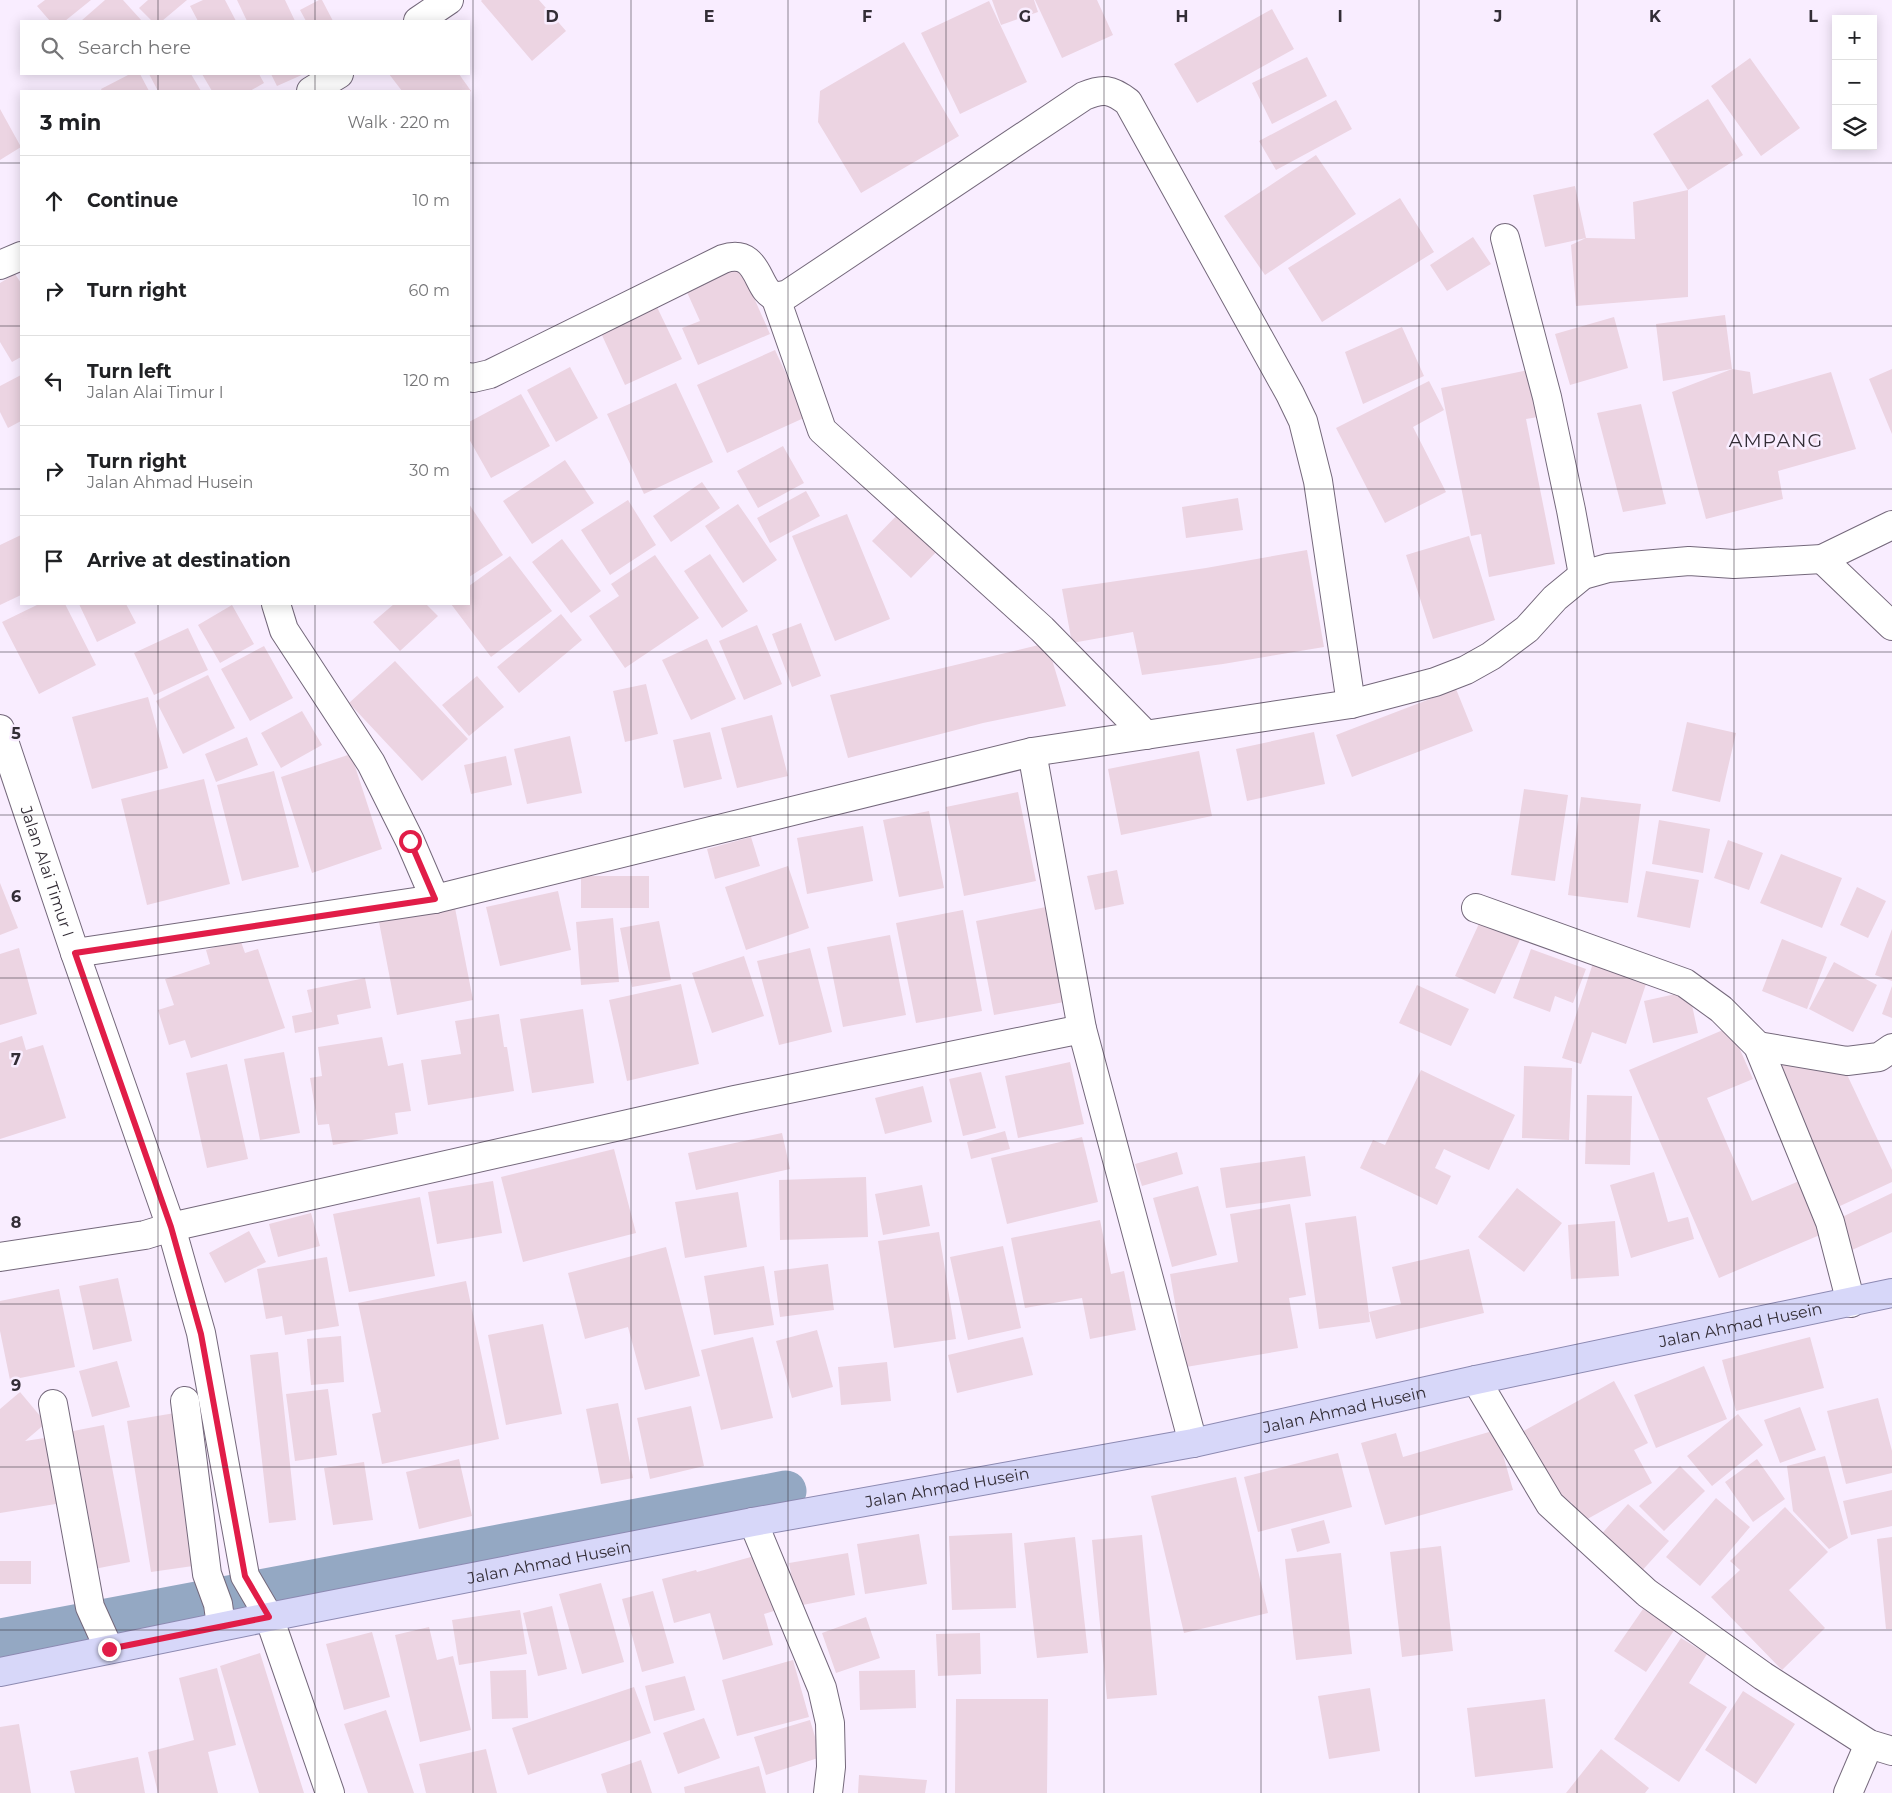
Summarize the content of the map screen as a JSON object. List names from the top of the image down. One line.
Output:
{"streets":{"main road":["Jalan Ahmad Husein"],"street":["Jalan Alai Timur I"]},"crossings":[["Jalan Alai Timur I","Jalan Ahmad Husein"]],"districts":["AMPANG"],"page":{"map_buttons":["+","−"],"search":"Search here","heading":["3 min","Walk · 220 m"],"list":[["Continue","10 m"],["Turn right","60 m"],["Turn left","Jalan Alai Timur I","120 m"],["Turn right","Jalan Ahmad Husein","30 m"],"Arrive at destination"]},"grid":{"columns":["D","E","F","G","H","I","J","K","L"],"rows":["5","6","7","8","9"]}}
